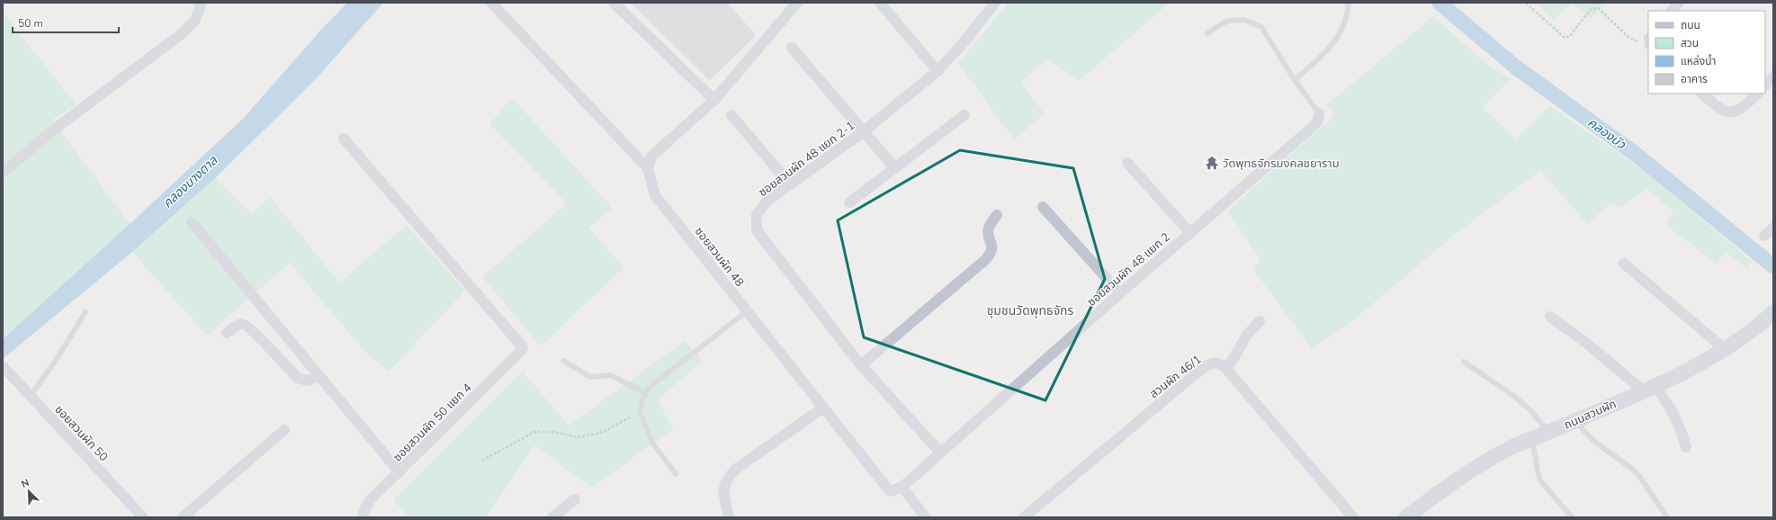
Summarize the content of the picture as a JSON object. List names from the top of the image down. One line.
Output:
{"streets":{"street":["ซอยสวนผัก 48 แยก 2-1","ซอยสวนผัก 48","ซอยสวนผัก 48 แยก 2","สวนผัก 46/1","ถนนสวนผัก","ซอยสวนผัก 50 แยก 4","ซอยสวนผัก 50"]},"crossings":[["ซอยสวนผัก 48 แยก 2-1","ซอยสวนผัก 48 แยก 2"],["ซอยสวนผัก 48","ซอยสวนผัก 48 แยก 2"]],"districts":["ชุมชนวัดพุทธจักร"],"water":["คลองบัว","คลองบางตาล"],"places":{"temple":["วัดพุทธจักรมงคลชยาราม"]},"legend":["ถนน","สวน","แหล่งน้ำ","อาคาร"],"scale_bar":"50 m","north":"top left"}
